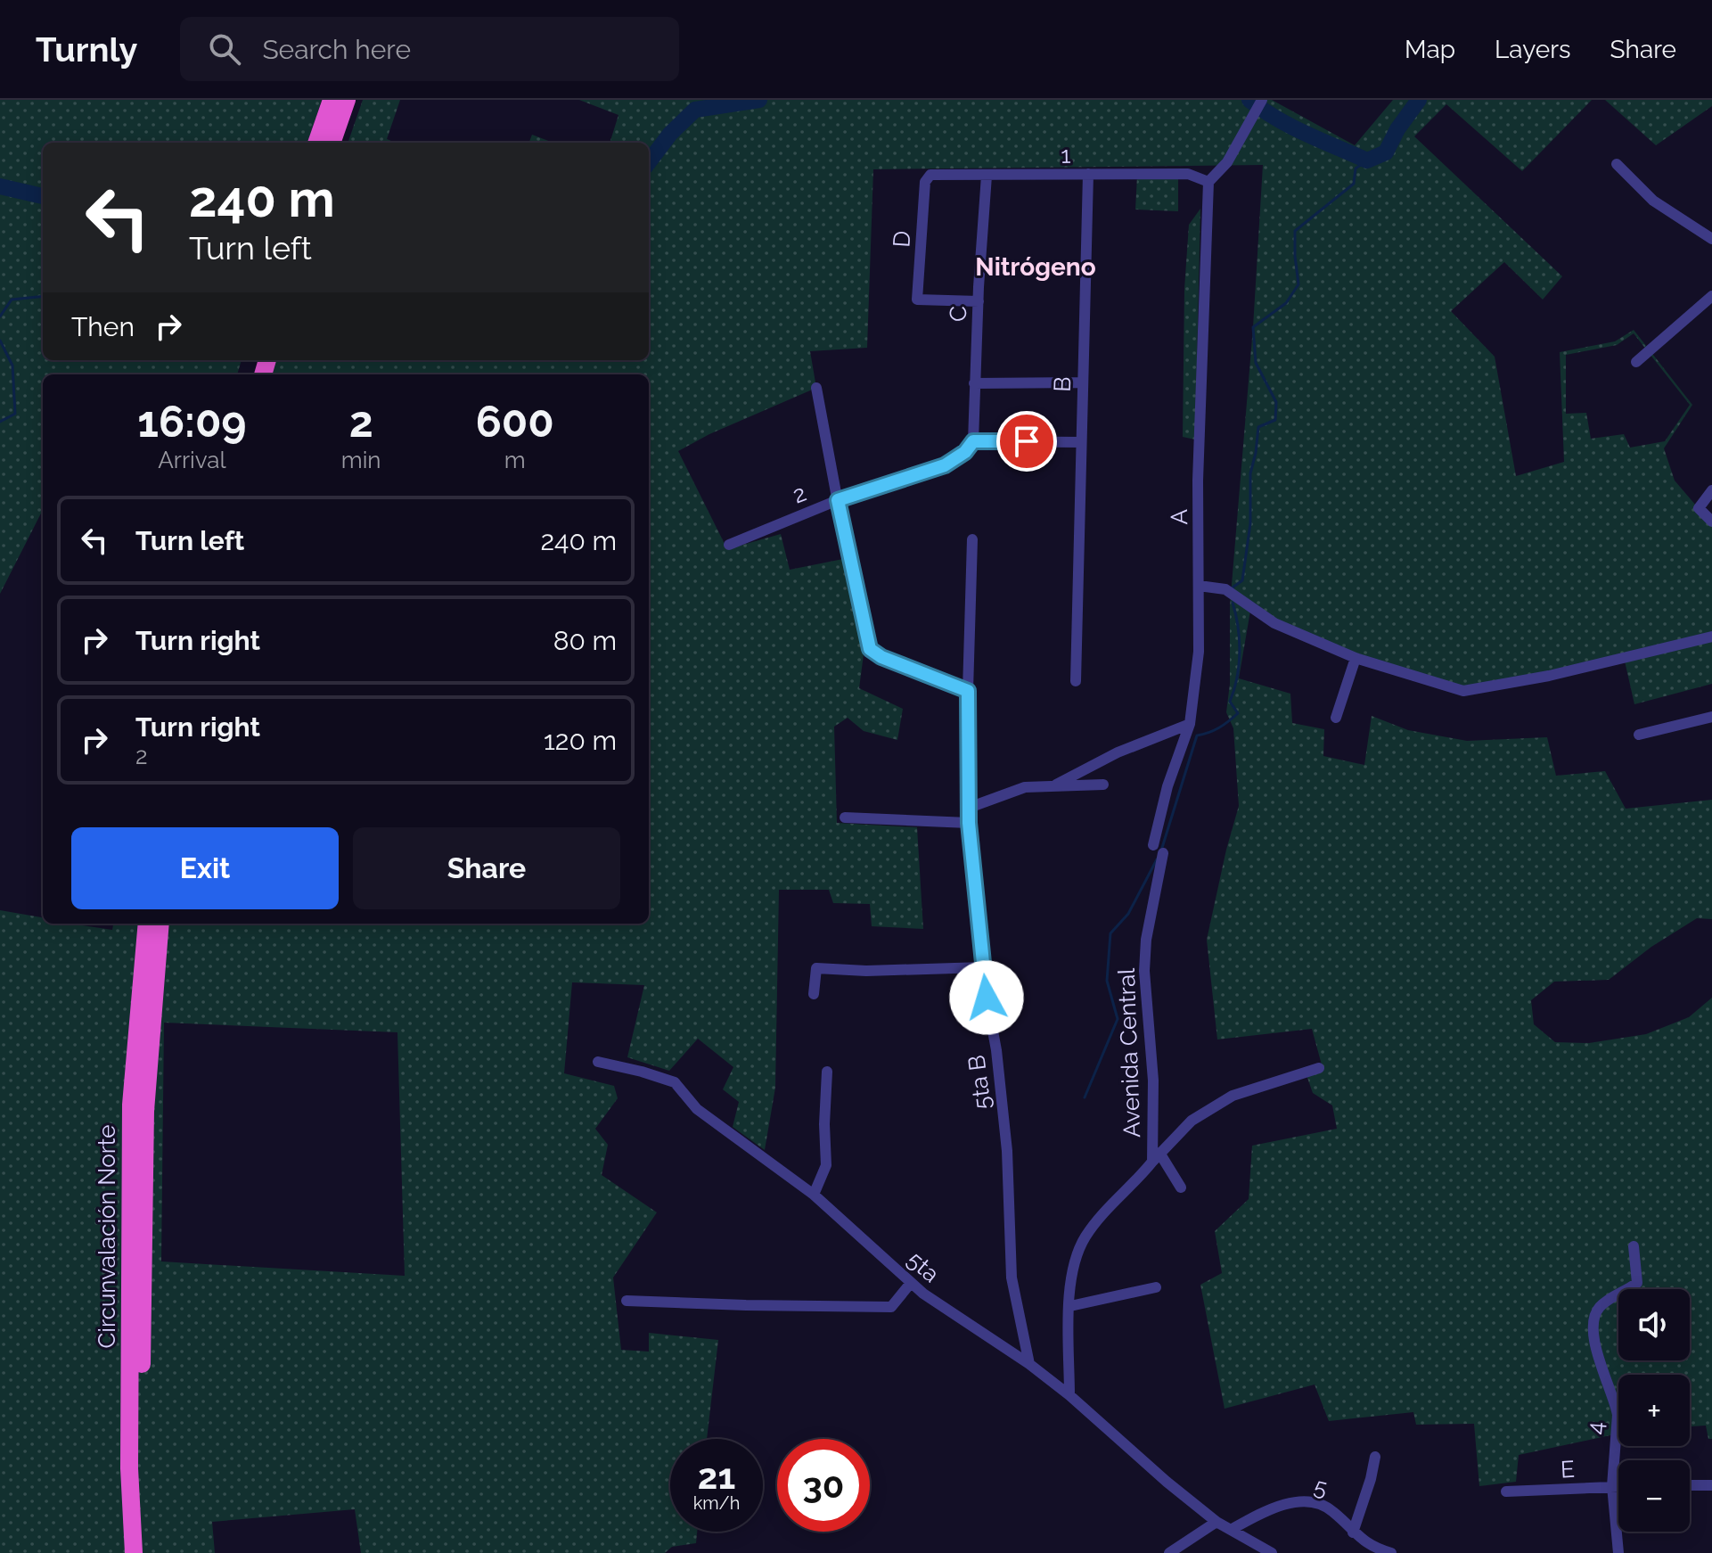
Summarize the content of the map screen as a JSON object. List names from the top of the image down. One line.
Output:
{"streets":{"highway":["Circunvalación Norte"],"street":["1","D","C","B","2","A","Avenida Central","5ta B","5ta","4","E","5"]},"crossings":[["1","D"],["1","C"],["1","B"],["1","A"],["D","C"],["C","2"],["Avenida Central","5ta"],["5ta B","5ta"],["5ta","5"],["4","E"]],"districts":["Nitrógeno"],"page":{"header":"Turnly","search":"Search here","nav":["Map","Layers","Share"],"turn":["240 m","Turn left"],"then":"Then","eta":["16:09","Arrival","2","min","600","m"],"list":[{"name":"Turn left","value":"240 m"},{"name":"Turn right","value":"80 m"},{"name":"Turn right","note":"2","value":"120 m"}],"buttons":["Exit","Share"],"map_buttons":["+","−"],"speed":"21 km/h","limit":"30"}}
